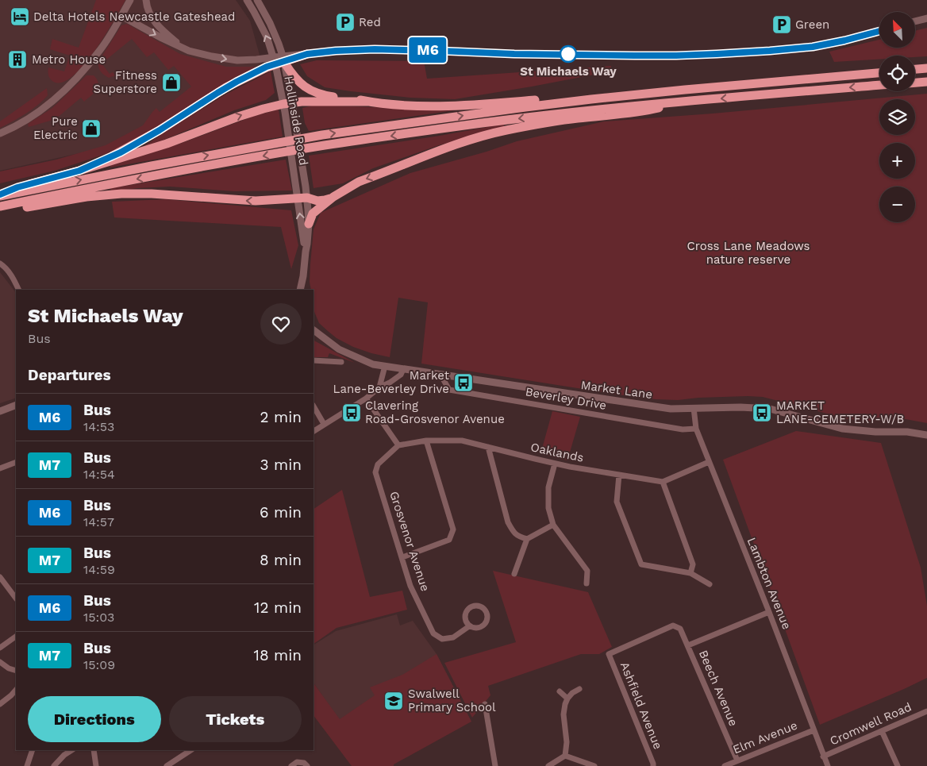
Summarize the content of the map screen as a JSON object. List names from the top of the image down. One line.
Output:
{"streets":{"street":["Hollinside Road","Market Lane","Beverley Drive","Oaklands","Grosvenor Avenue","Lambton Avenue","Beech Avenue","Ashfield Avenue","Cromwell Road","Elm Avenue"]},"crossings":[["Market Lane","Beverley Drive"],["Market Lane","Lambton Avenue"],["Beverley Drive","Lambton Avenue"],["Oaklands","Grosvenor Avenue"],["Lambton Avenue","Cromwell Road"],["Lambton Avenue","Elm Avenue"],["Beech Avenue","Ashfield Avenue"],["Beech Avenue","Elm Avenue"]],"parks":["Cross Lane Meadows nature reserve"],"places":{"hotel":["Delta Hotels Newcastle Gateshead"],"parking":["Red","Green"],"other":["St Michaels Way"],"building":["Metro House"],"shop":["Fitness Superstore","Pure Electric"],"bus stop":["Market Lane-Beverley Drive","Clavering Road-Grosvenor Avenue","MARKET LANE-CEMETERY-W/B"],"school or university":["Swalwell Primary School"]},"lines":["bus line M6"],"north":"top left","page":{"on_map":"M6","map_buttons":["+","−"],"heading":[["St Michaels Way","Bus"],"Departures"],"list":[{"mark":"M6","name":"Bus","note":"14:53","value":"2 min"},{"mark":"M7","name":"Bus","note":"14:54","value":"3 min"},{"mark":"M6","name":"Bus","note":"14:57","value":"6 min"},{"mark":"M7","name":"Bus","note":"14:59","value":"8 min"},{"mark":"M6","name":"Bus","note":"15:03","value":"12 min"},{"mark":"M7","name":"Bus","note":"15:09","value":"18 min"}],"buttons":["Directions","Tickets"]}}
